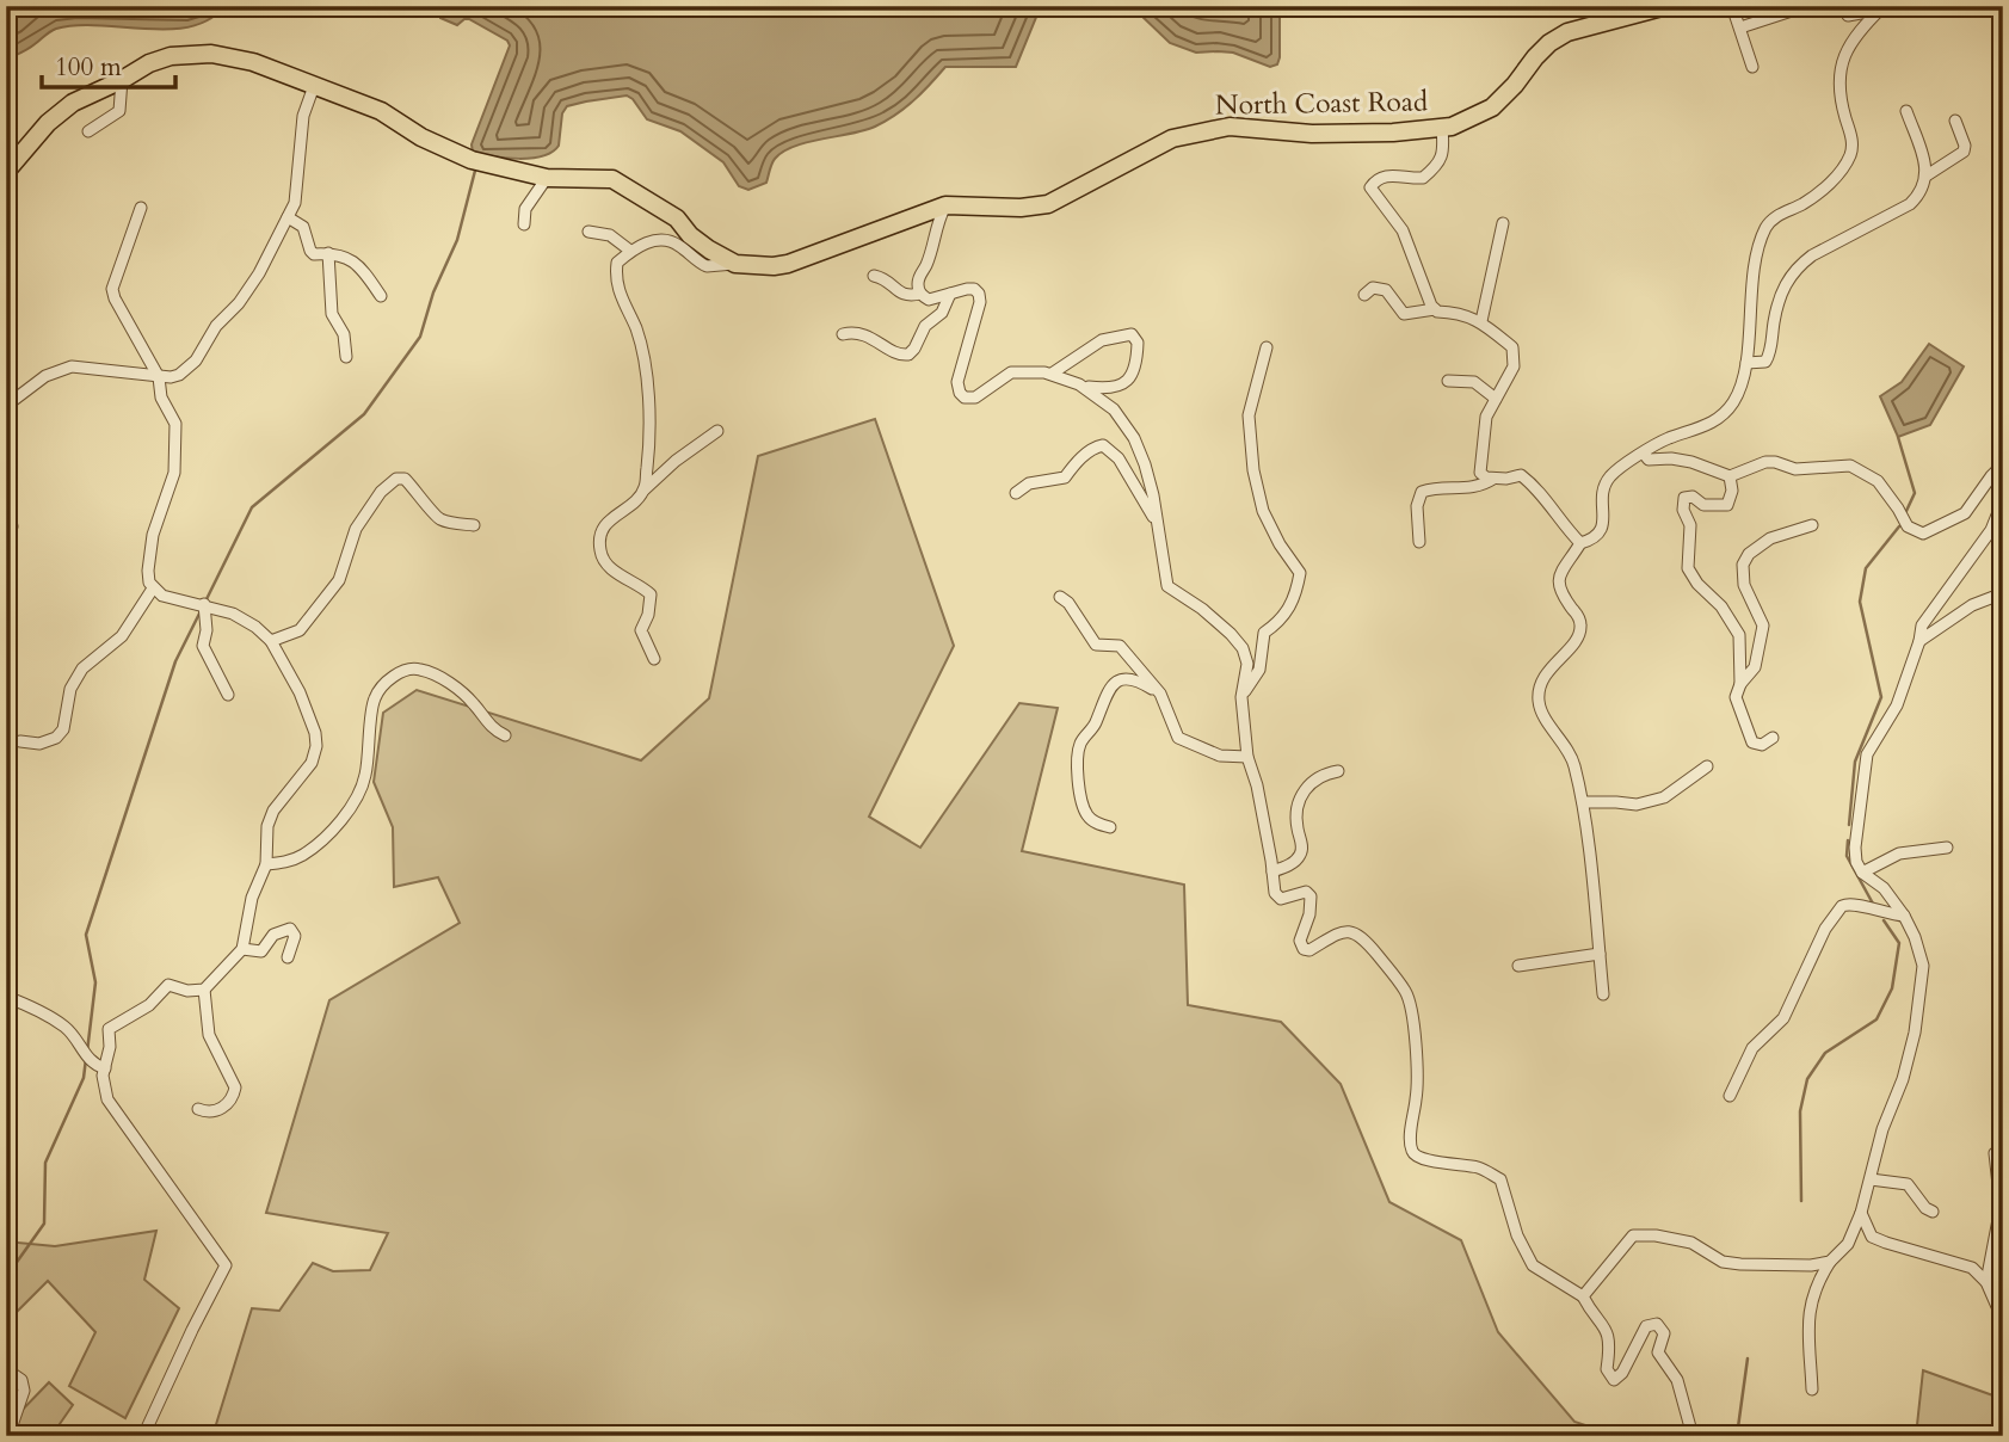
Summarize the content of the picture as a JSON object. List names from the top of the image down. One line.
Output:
{"streets":{"main road":["North Coast Road"]},"scale_bar":"100 m"}
